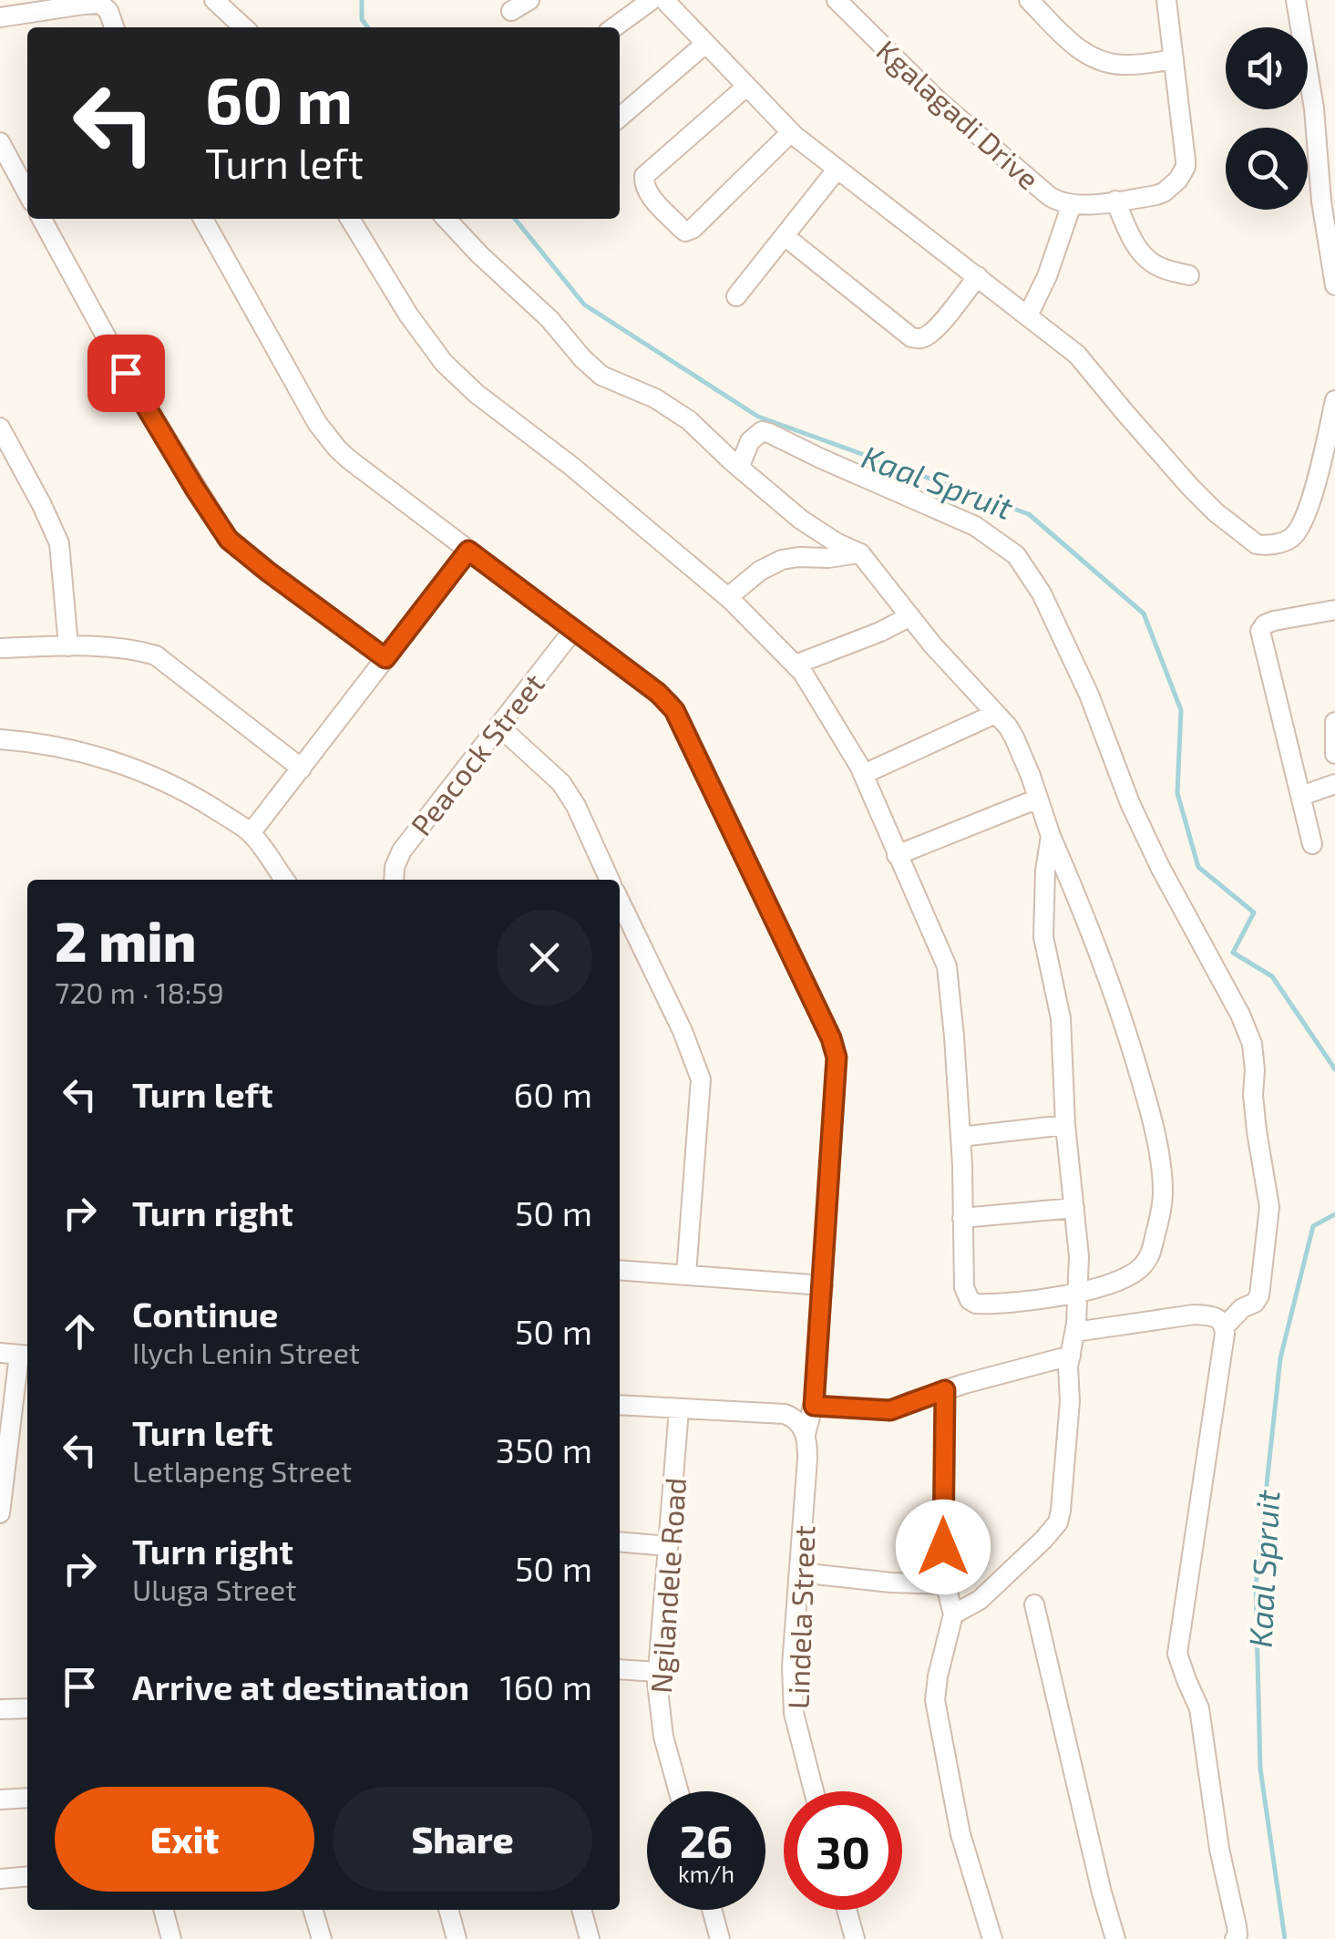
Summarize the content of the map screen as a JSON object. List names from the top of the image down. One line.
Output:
{"streets":{"street":["Kgalagadi Drive","Peacock Street","Ngilandele Road","Lindela Street"]},"crossings":[["Peacock Street","Lindela Street"]],"water":["Kaal Spruit"],"page":{"turn":["60 m","Turn left"],"heading":["2 min","720 m · 18:59"],"list":[{"name":"Turn left","value":"60 m"},{"name":"Turn right","value":"50 m"},{"name":"Continue","note":"Ilych Lenin Street","value":"50 m"},{"name":"Turn left","note":"Letlapeng Street","value":"350 m"},{"name":"Turn right","note":"Uluga Street","value":"50 m"},{"name":"Arrive at destination","value":"160 m"}],"buttons":["Exit","Share"],"speed":"26 km/h","limit":"30"}}
